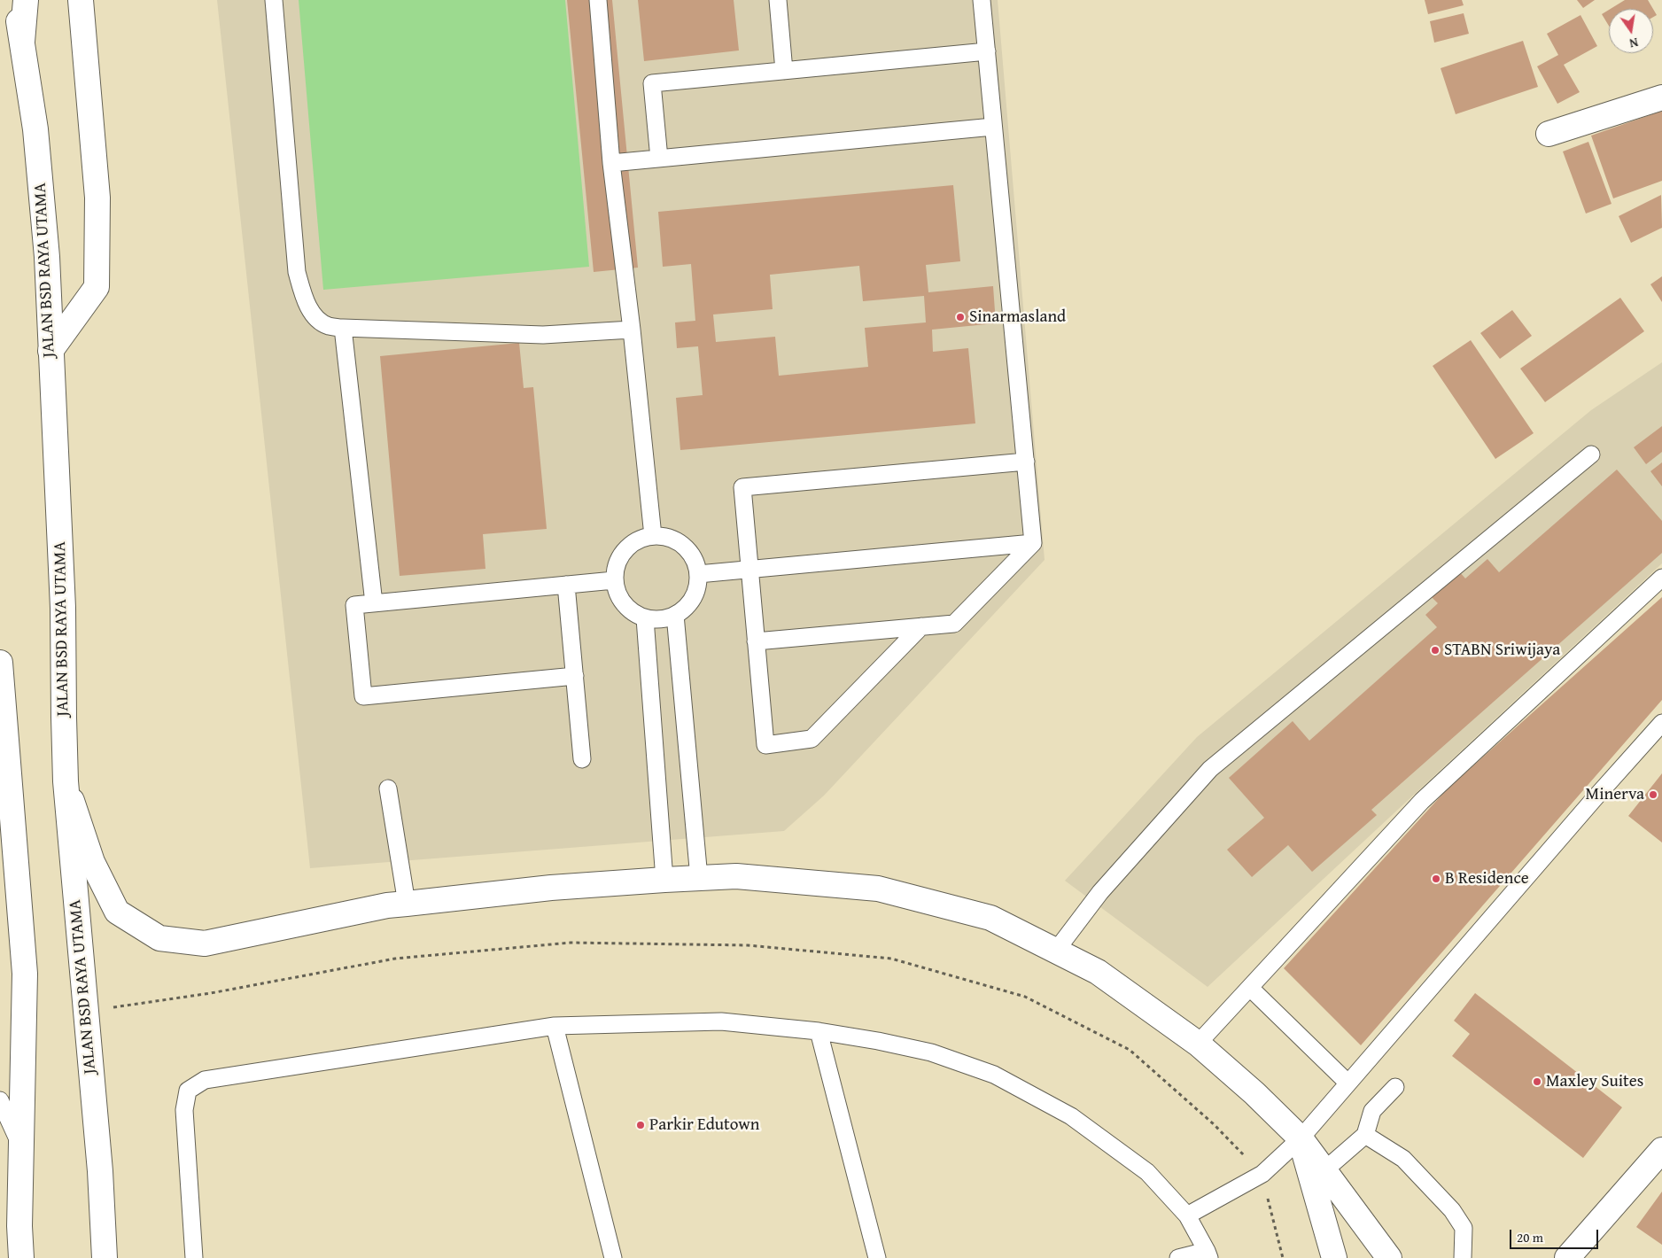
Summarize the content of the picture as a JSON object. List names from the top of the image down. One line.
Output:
{"streets":{"main road":["JALAN BSD RAYA UTAMA"]},"places":["Sinarmasland","STABN Sriwijaya","Minerva","B Residence","Maxley Suites","Parkir Edutown"],"scale_bar":"20 m","north":"bottom"}
